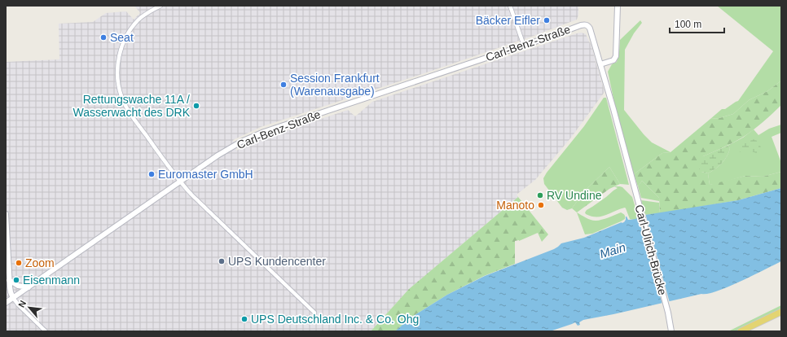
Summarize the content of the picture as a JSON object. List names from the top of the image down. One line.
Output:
{"streets":{"main road":["Carl-Benz-Straße","Carl-Ulrich-Brücke"]},"crossings":[["Carl-Benz-Straße","Carl-Ulrich-Brücke"]],"water":["Main"],"places":["Bäcker Eifler","Seat","Session Frankfurt (Warenausgabe)","Rettungswache 11A / Wasserwacht des DRK","Euromaster GmbH","RV Undine","Manoto","UPS Kundencenter","Zoom","Eisenmann","UPS Deutschland Inc. & Co. Ohg"],"scale_bar":"100 m","north":"top left"}
